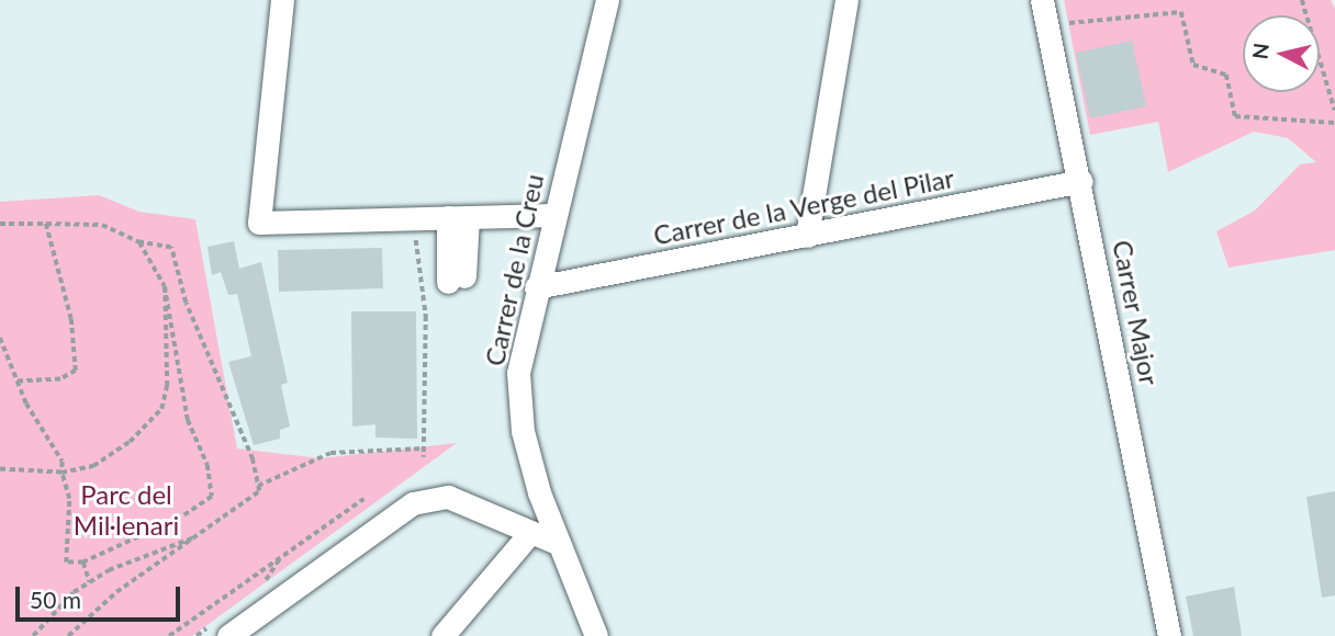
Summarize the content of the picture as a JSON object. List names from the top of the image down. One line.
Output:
{"streets":{"street":["Carrer de la Verge del Pilar","Carrer de la Creu","Carrer Major"]},"crossings":[["Carrer de la Verge del Pilar","Carrer de la Creu"],["Carrer de la Verge del Pilar","Carrer Major"]],"parks":["Parc del Mil·lenari"],"scale_bar":"50 m","north":"left"}
